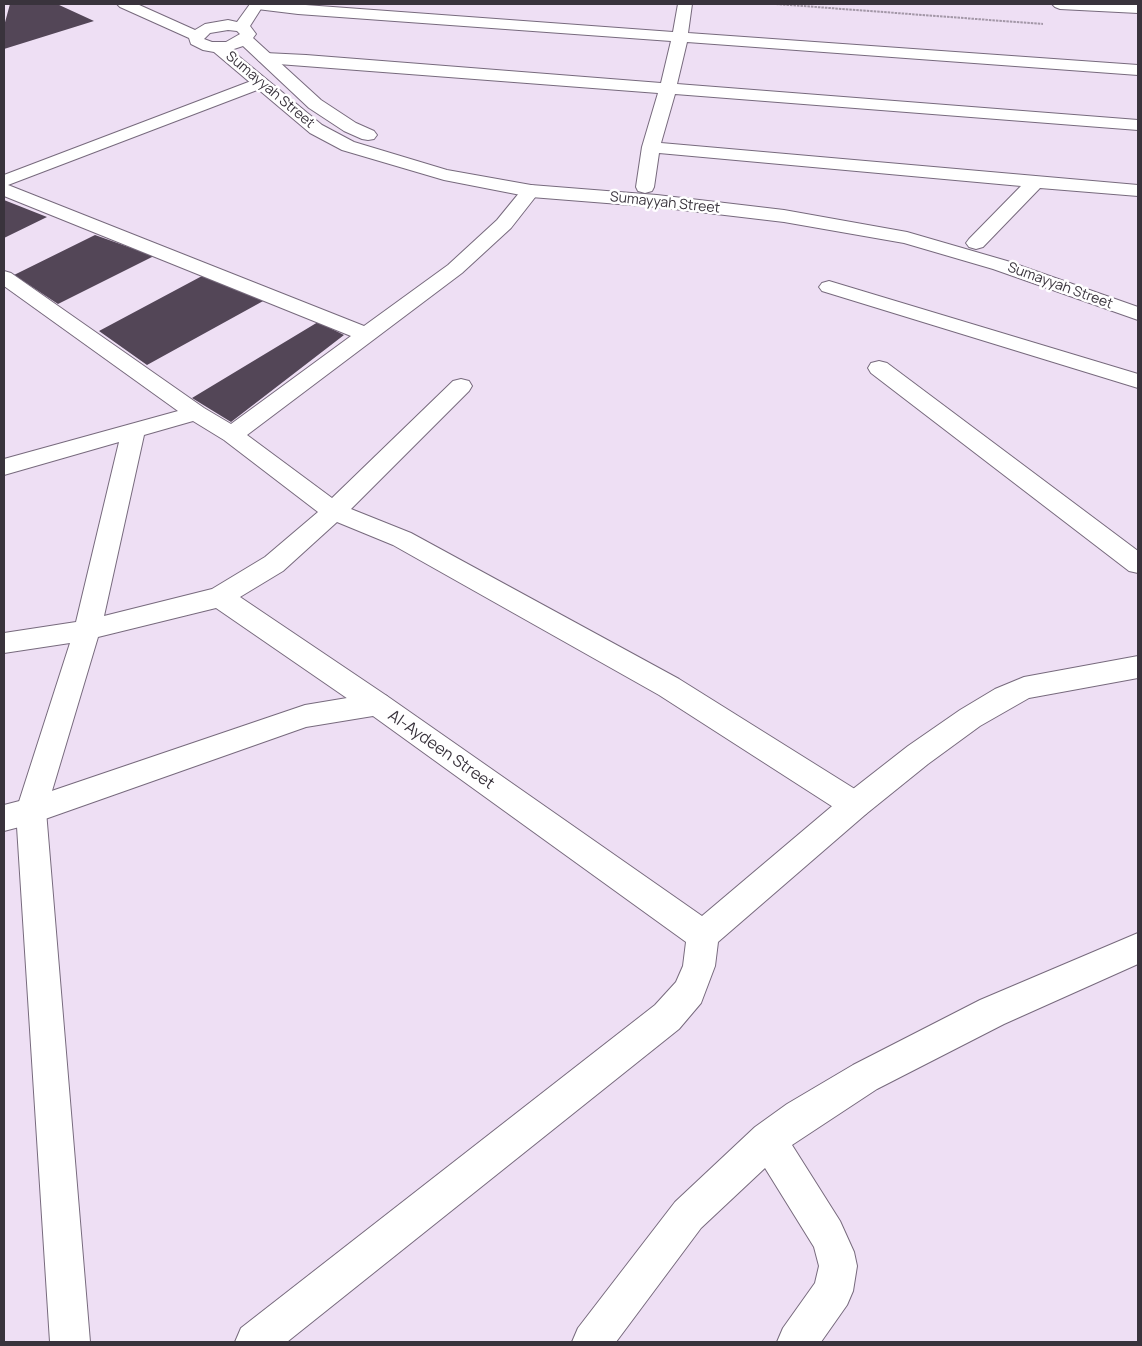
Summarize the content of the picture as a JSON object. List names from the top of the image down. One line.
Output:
{"streets":{"street":["Sumayyah Street","Al-Aydeen Street"]}}
